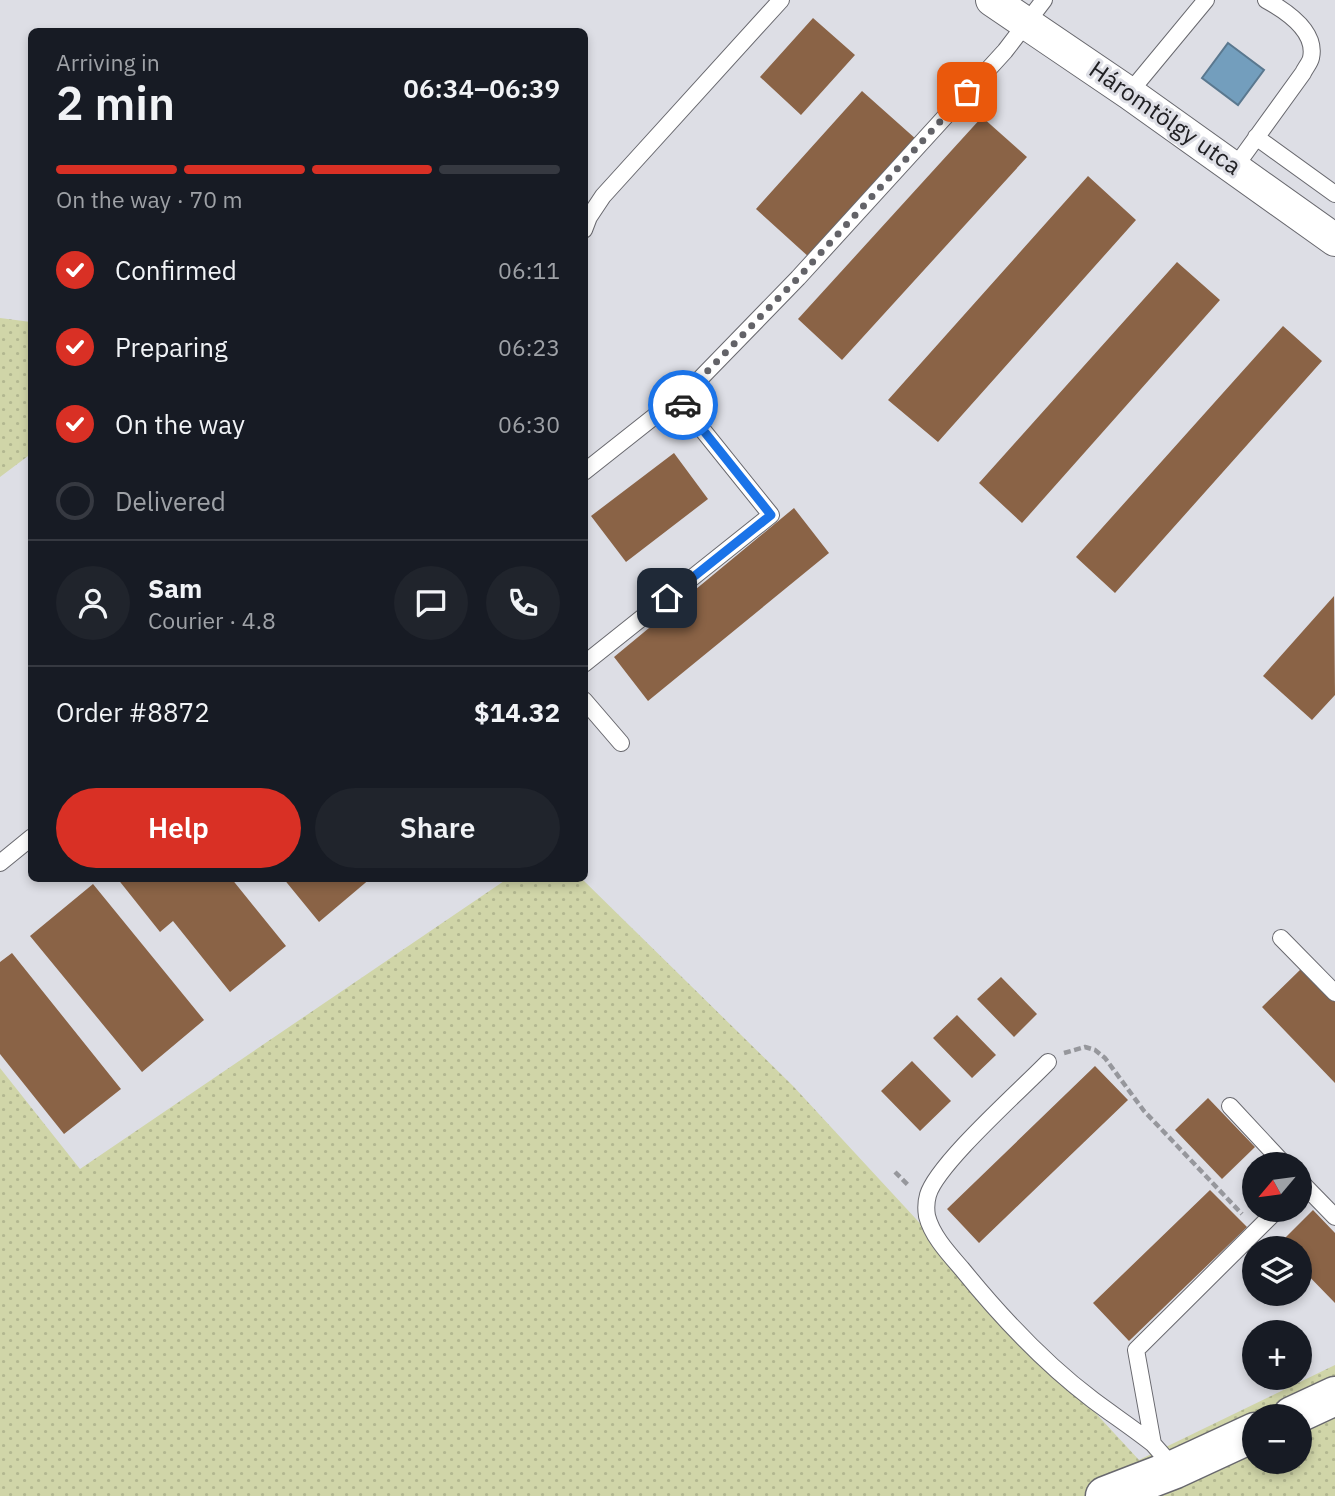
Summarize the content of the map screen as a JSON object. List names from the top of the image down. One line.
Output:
{"streets":{"street":["Háromtölgy utca"]},"north":"bottom left","page":{"heading":["2 min","Arriving in","06:34–06:39"],"panel":["Sam","Courier · 4.8","Order #8872","$14.32"],"bar":"On the way · 70 m","list":[["Confirmed","06:11"],["Preparing","06:23"],["On the way","06:30"],"Delivered"],"buttons":["Help","Share"],"map_buttons":["+","−"]}}
